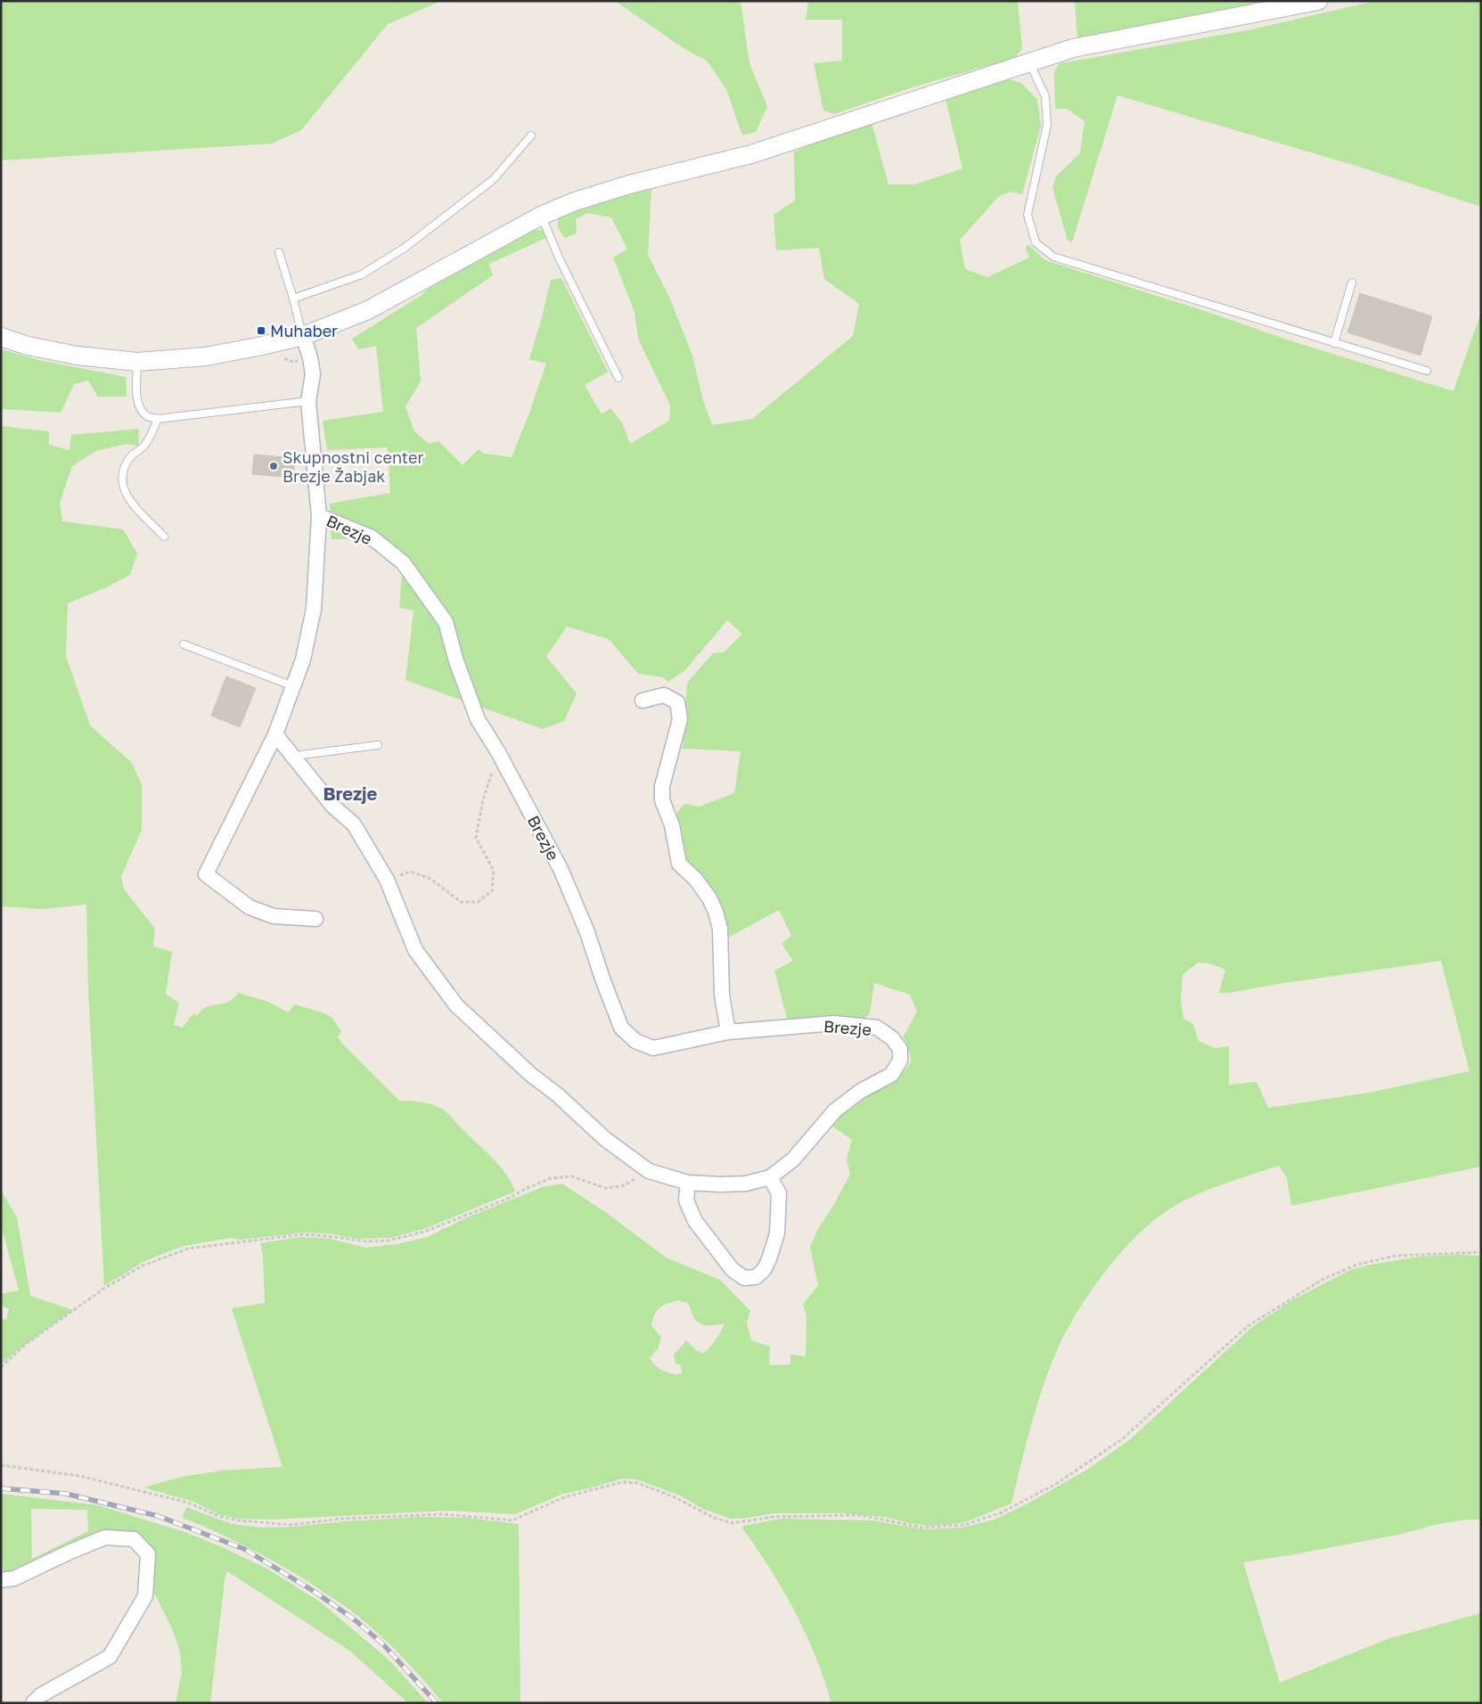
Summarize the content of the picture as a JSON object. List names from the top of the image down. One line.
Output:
{"streets":{"street":["Brezje"]},"districts":["Brezje"],"places":{"transit":["Muhaber"],"other":["Skupnostni center Brezje Žabjak"]}}
